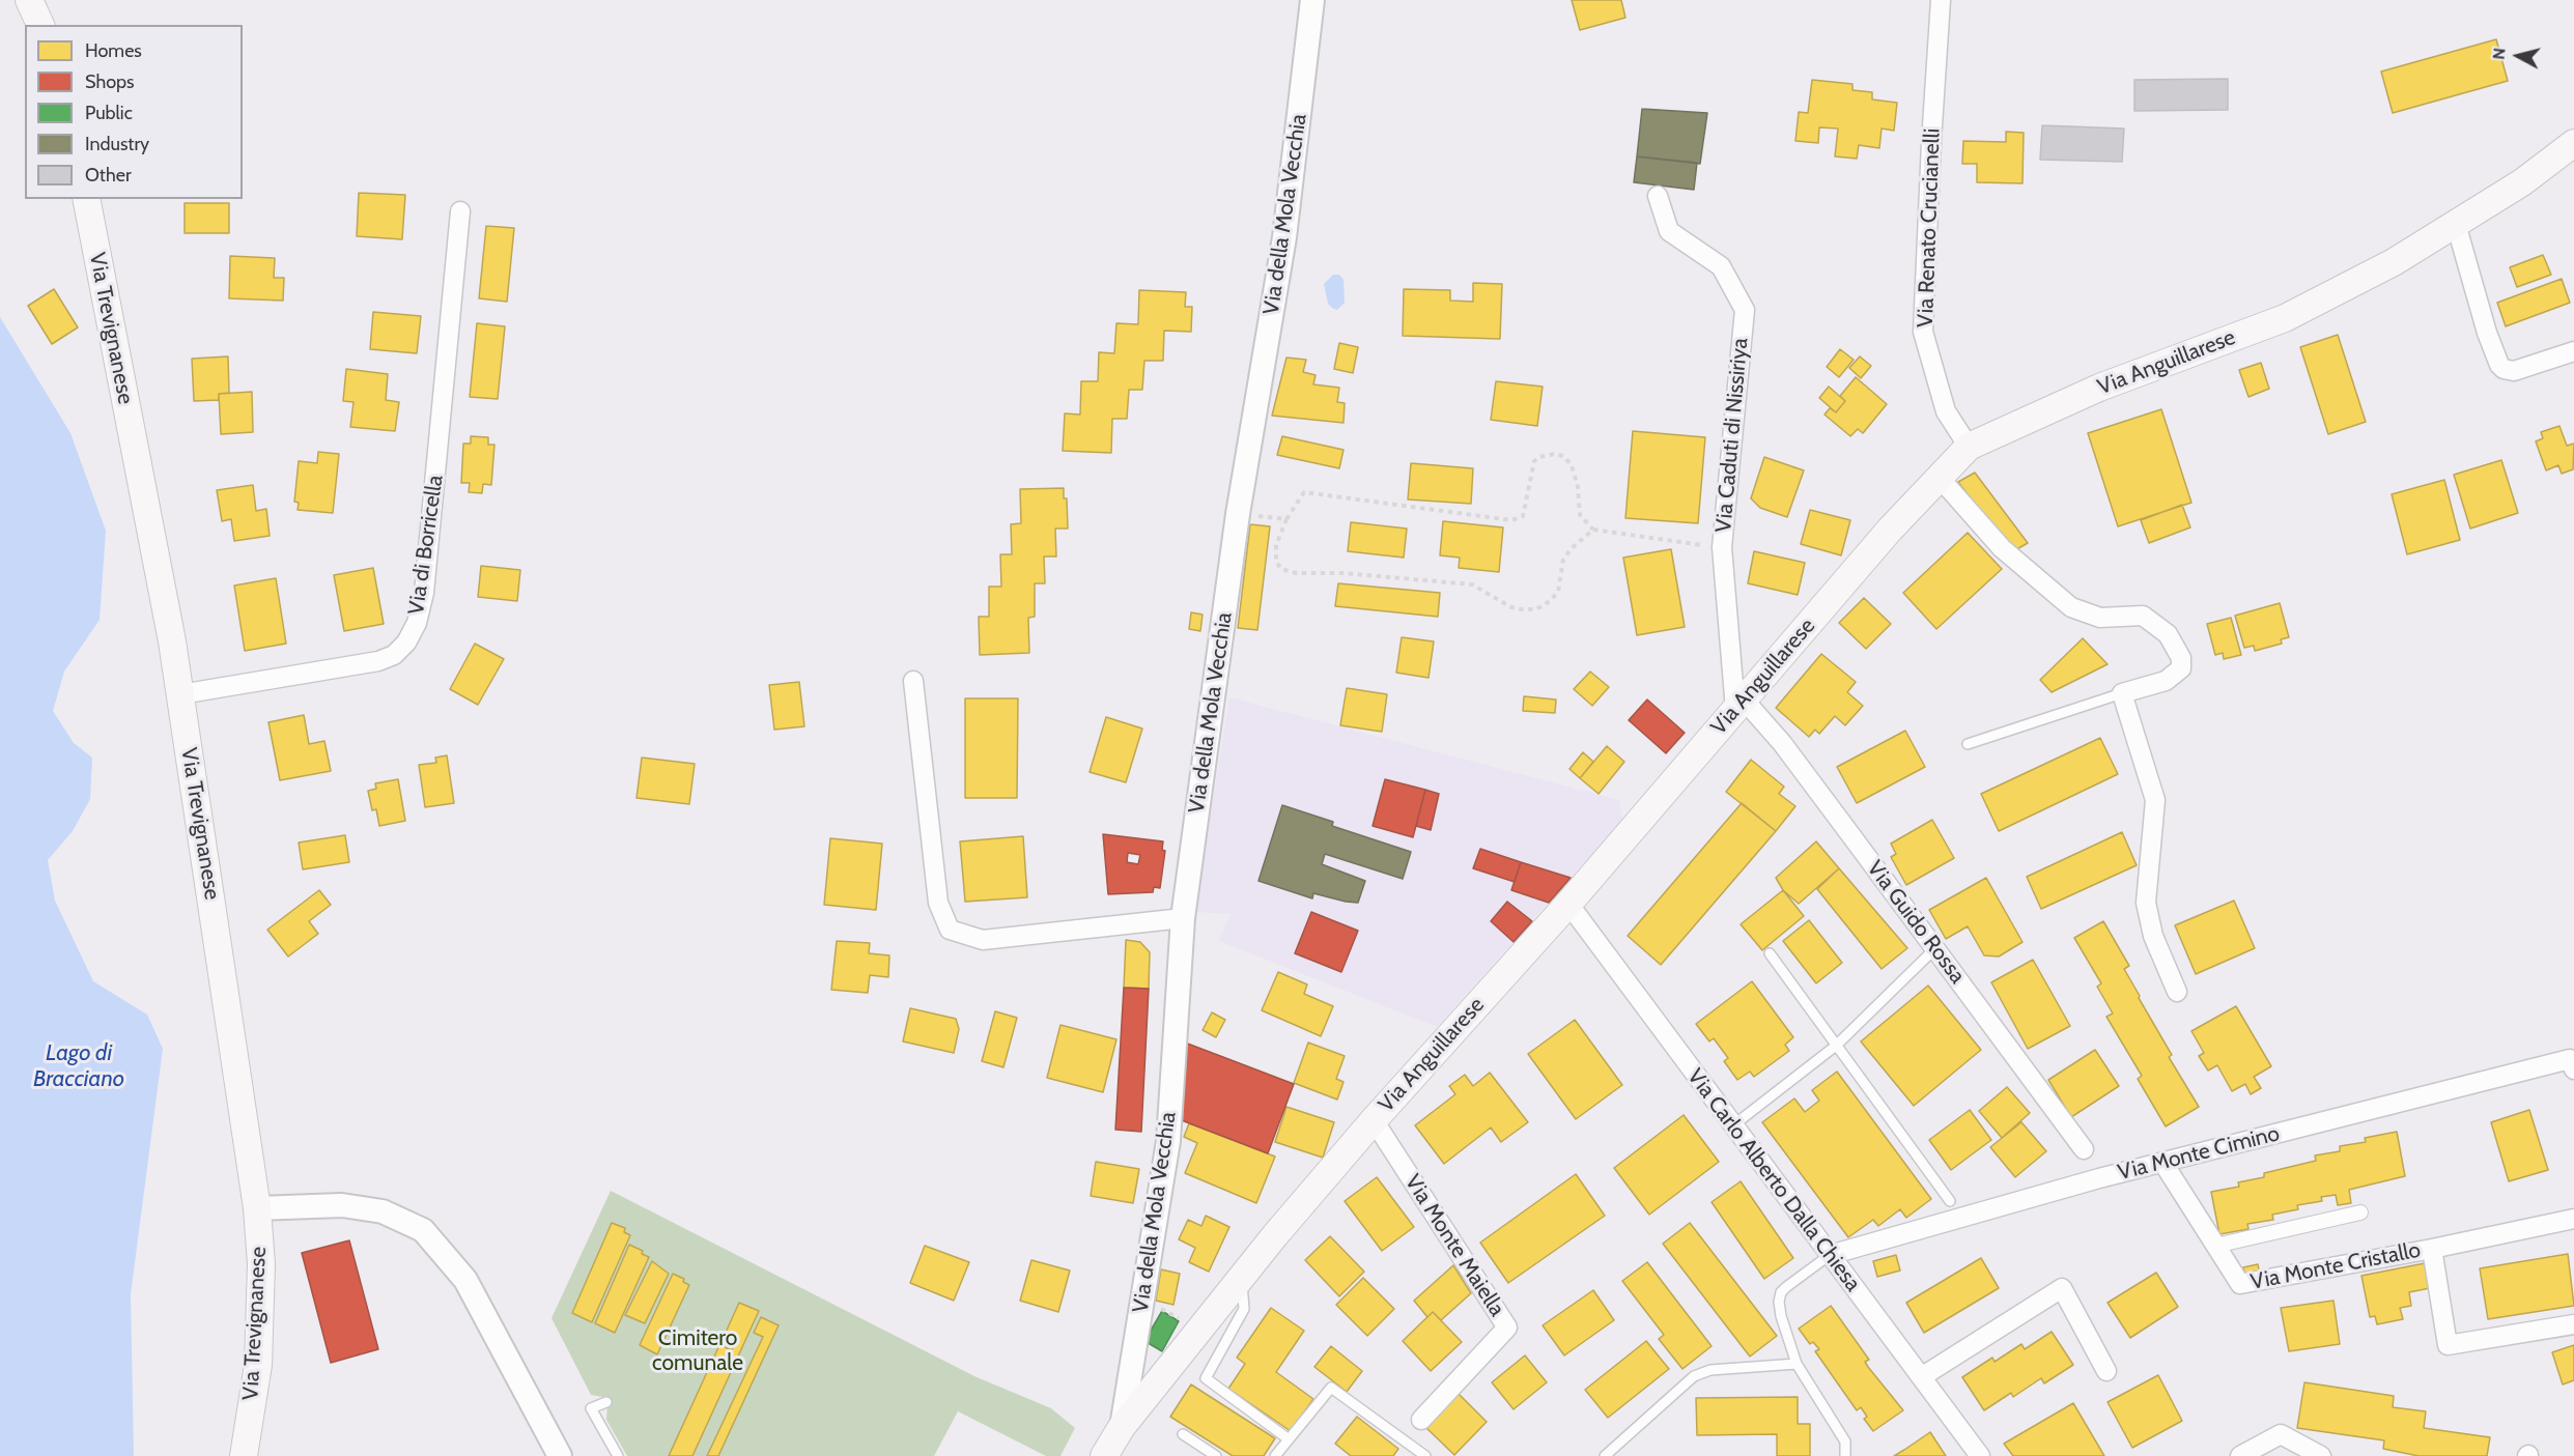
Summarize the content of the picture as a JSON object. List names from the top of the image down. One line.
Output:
{"streets":{"main road":["Via Trevignanese","Via Anguillarese"],"street":["Via della Mola Vecchia","Via Renato Crucianelli","Via Caduti di Nissiriya","Via di Borricella","Via Guido Rossa","Via Monte Cimino","Via Carlo Alberto Dalla Chiesa","Via Monte Maiella","Via Monte Cristallo"]},"crossings":[["Via della Mola Vecchia","Via Anguillarese"],["Via Renato Crucianelli","Via Anguillarese"],["Via Trevignanese","Via di Borricella"],["Via Anguillarese","Via Caduti di Nissiriya"],["Via Anguillarese","Via Guido Rossa"],["Via Anguillarese","Via Carlo Alberto Dalla Chiesa"],["Via Anguillarese","Via Monte Maiella"],["Via Caduti di Nissiriya","Via Guido Rossa"],["Via Monte Cimino","Via Carlo Alberto Dalla Chiesa"],["Via Monte Cimino","Via Monte Cristallo"]],"water":["Lago di Bracciano"],"parks":["Cimitero comunale"],"legend":["Homes","Shops","Public","Industry","Other"],"north":"left"}
